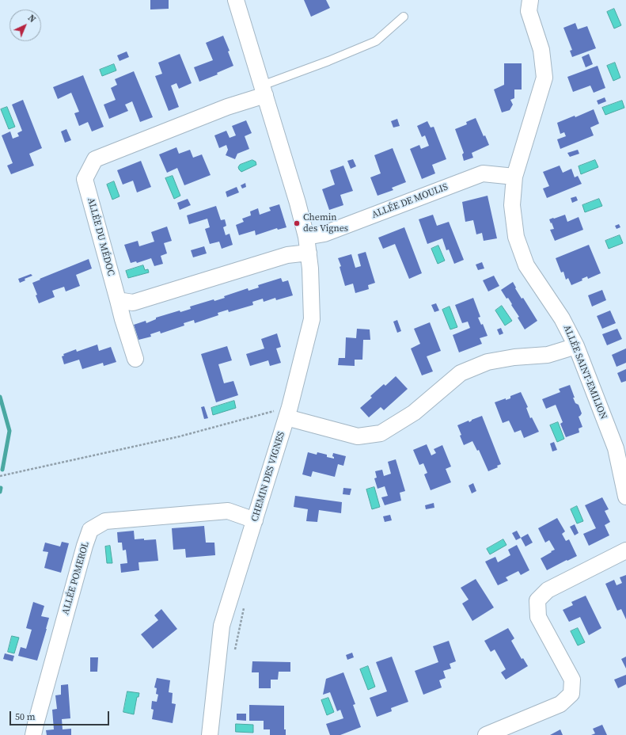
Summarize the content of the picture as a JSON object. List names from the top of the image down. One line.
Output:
{"streets":{"street":["ALLÉE DE MOULIS","ALLÉE DU MÉDOC","ALLÉE SAINT-EMILION","CHEMIN DES VIGNES","ALLÉE POMEROL"]},"crossings":[["ALLÉE DE MOULIS","ALLÉE SAINT-EMILION"],["ALLÉE DE MOULIS","CHEMIN DES VIGNES"],["ALLÉE DU MÉDOC","CHEMIN DES VIGNES"],["CHEMIN DES VIGNES","ALLÉE POMEROL"]],"places":["Chemin des Vignes"],"scale_bar":"50 m","north":"top right"}
